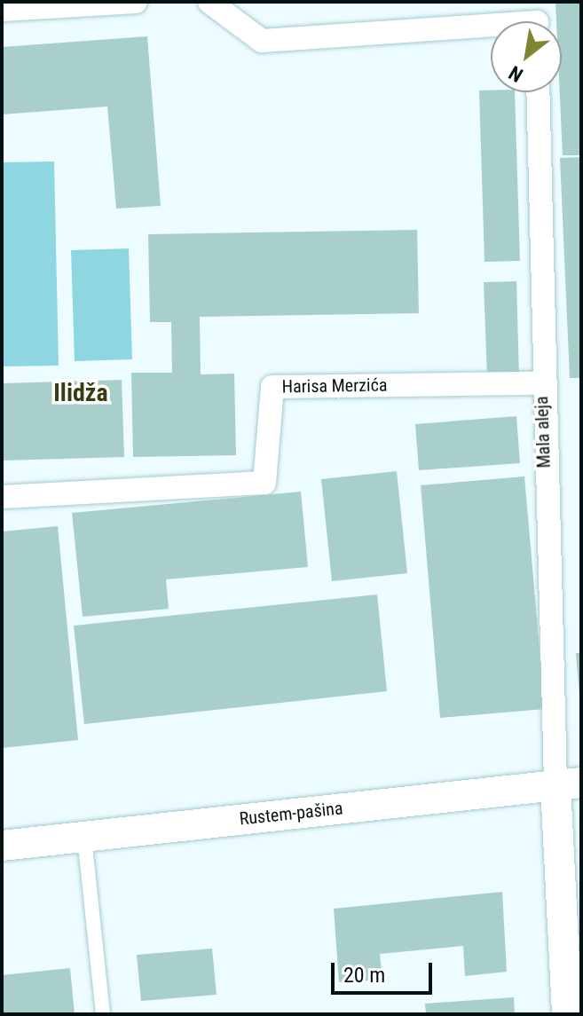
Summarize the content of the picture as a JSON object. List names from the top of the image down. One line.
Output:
{"streets":{"street":["Harisa Merzića","Mala aleja","Rustem-pašina"]},"crossings":[["Harisa Merzića","Mala aleja"],["Mala aleja","Rustem-pašina"]],"districts":["Ilidža"],"scale_bar":"20 m","north":"bottom left"}
